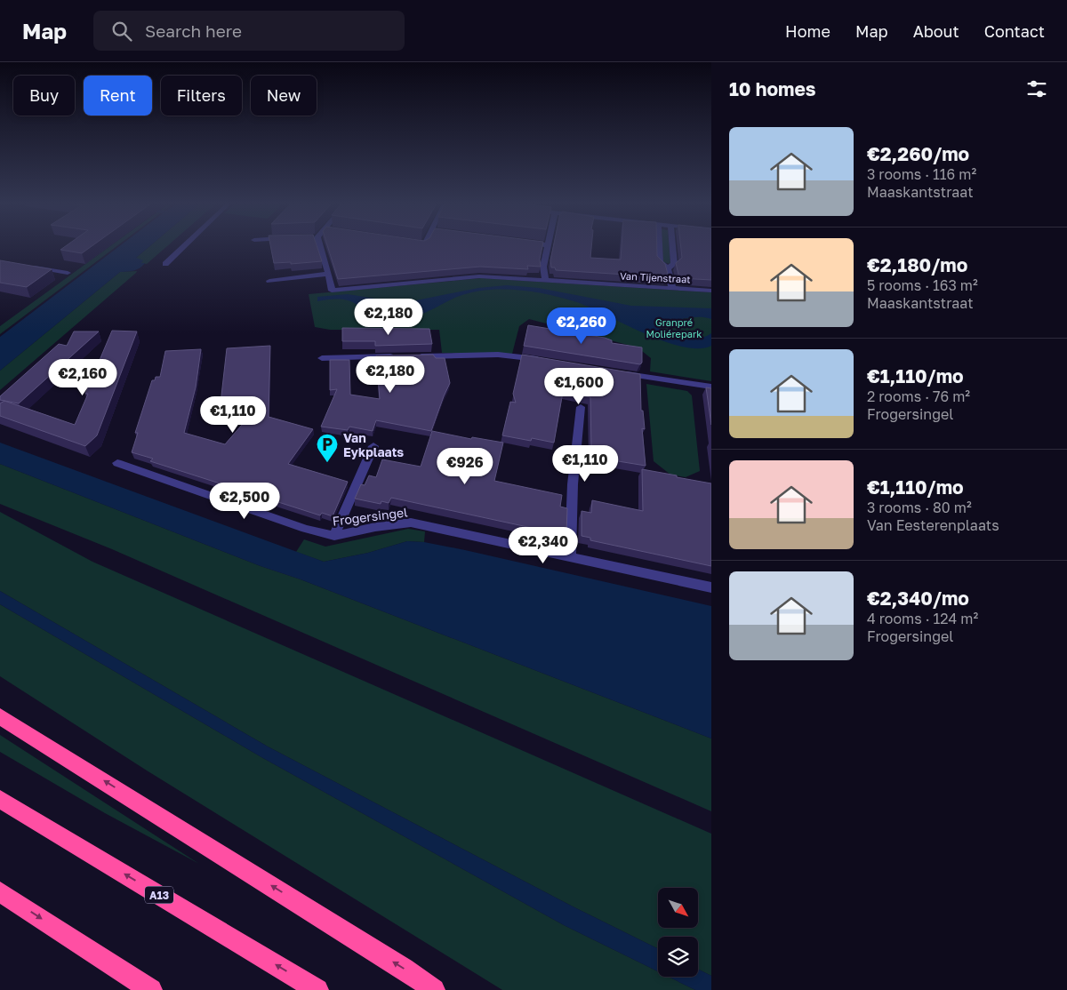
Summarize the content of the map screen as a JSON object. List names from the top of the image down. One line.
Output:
{"streets":{"highway":["A13"],"street":["Van Tijenstraat","Frogersingel"]},"parks":["Granpré Moliérepark"],"places":{"parking":["Van Eykplaats"]},"north":"bottom right","page":{"header":"Map","search":"Search here","nav":["Home","Map","About","Contact"],"heading":"10 homes","chip":["Buy","Rent","Filters","New"],"list":[{"name":"€2,260/mo","note":"3 rooms · 116 m² · Maaskantstraat"},{"name":"€2,180/mo","note":"5 rooms · 163 m² · Maaskantstraat"},{"name":"€1,110/mo","note":"2 rooms · 76 m² · Frogersingel"},{"name":"€1,110/mo","note":"3 rooms · 80 m² · Van Eesterenplaats"},{"name":"€2,340/mo","note":"4 rooms · 124 m² · Frogersingel"}],"price":["€2,180","€2,260","€2,180","€2,160","€1,600","€1,110","€1,110","€926","€2,500","€2,340"]}}
